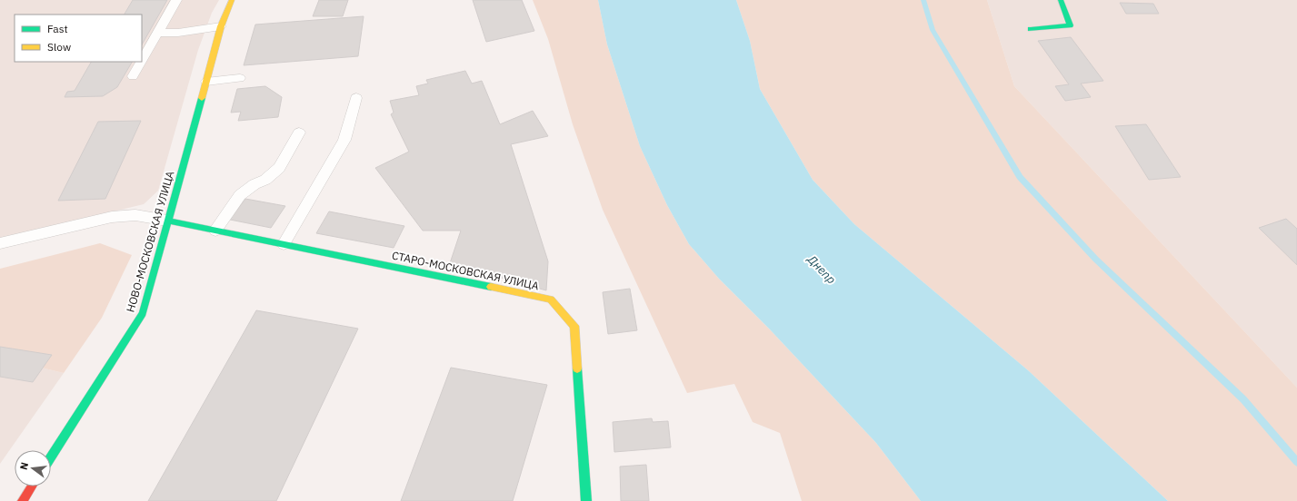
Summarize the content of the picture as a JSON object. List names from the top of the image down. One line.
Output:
{"streets":{"street":["НОВО-МОСКОВСКАЯ УЛИЦА","СТАРО-МОСКОВСКАЯ УЛИЦА"]},"crossings":[["НОВО-МОСКОВСКАЯ УЛИЦА","СТАРО-МОСКОВСКАЯ УЛИЦА"]],"water":["Днепр"],"legend":["Fast","Slow"],"north":"left"}
